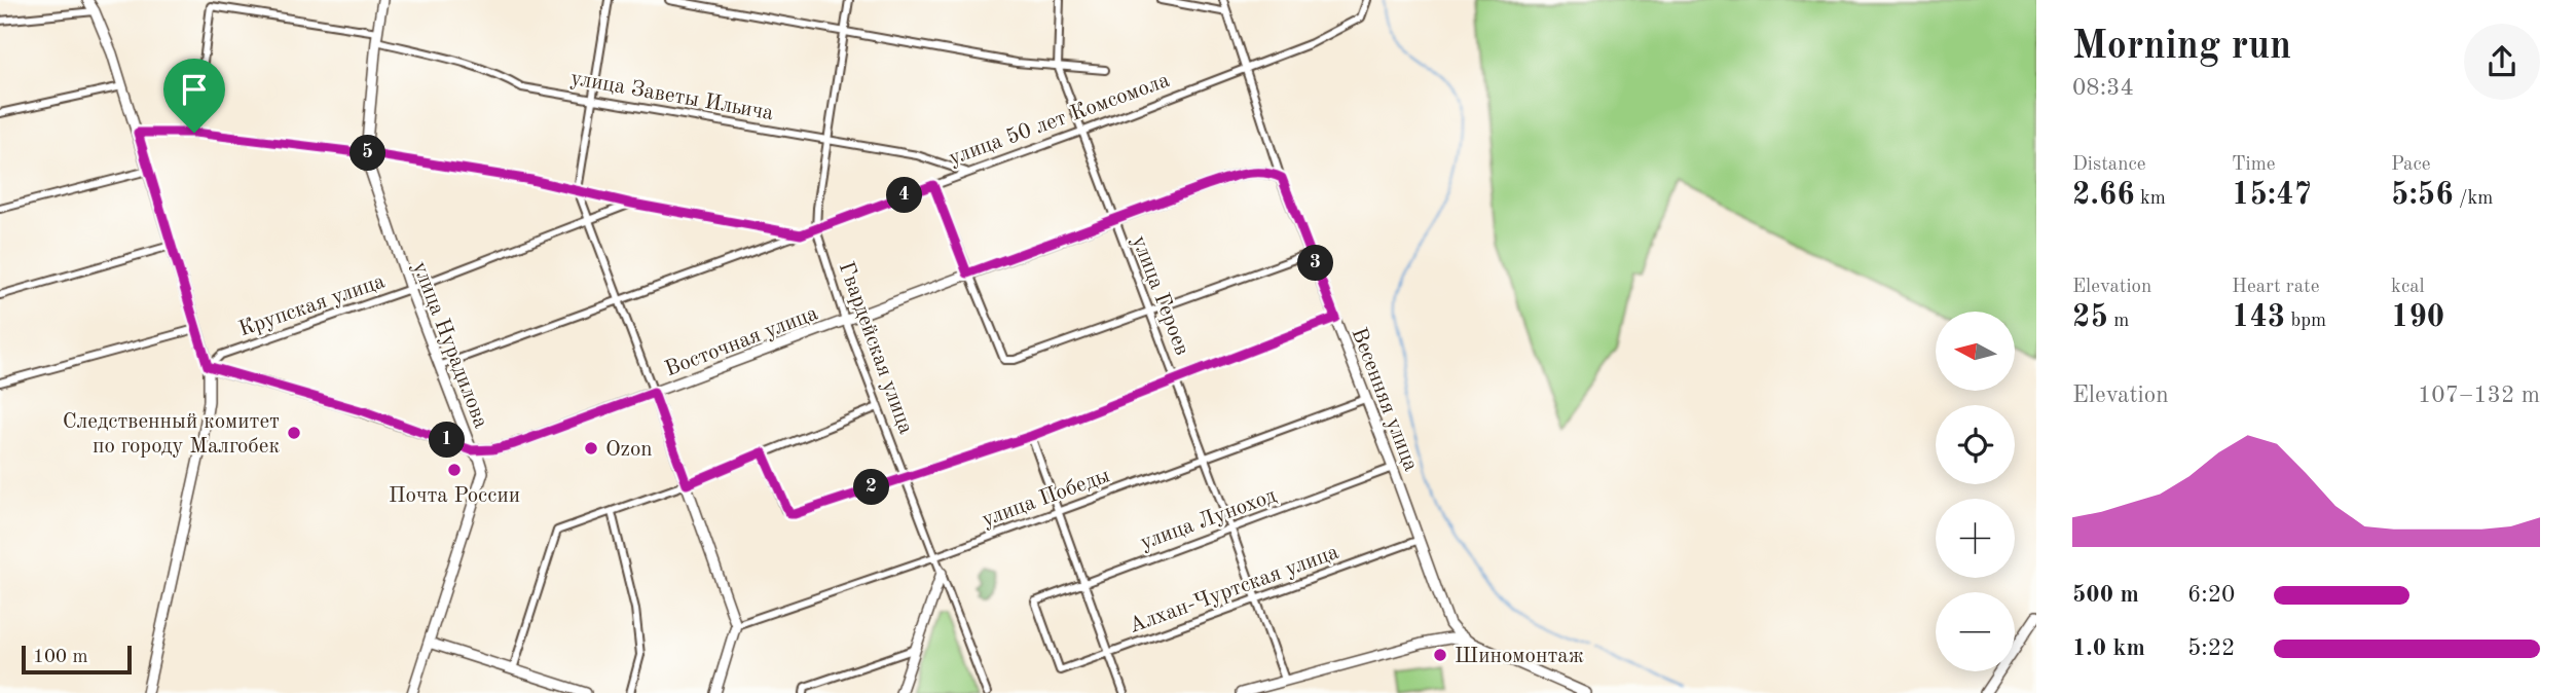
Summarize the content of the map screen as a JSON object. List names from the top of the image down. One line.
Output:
{"streets":{"street":["улица Заветы Ильича","улица 50 лет Комсомола","улица Героев","Крупская улица","Восточная улица","улица Нурадилова","Гвардейская улица","Весенняя улица","улица Победы","улица Луноход","Алхан-Чуртская улица"]},"crossings":[["улица Заветы Ильича","улица 50 лет Комсомола"],["улица Заветы Ильича","улица Нурадилова"],["улица Заветы Ильича","Гвардейская улица"],["улица 50 лет Комсомола","улица Героев"],["улица 50 лет Комсомола","улица Нурадилова"],["улица 50 лет Комсомола","Гвардейская улица"],["улица 50 лет Комсомола","Весенняя улица"],["улица Героев","Восточная улица"],["улица Героев","улица Победы"],["улица Героев","улица Луноход"],["улица Героев","Алхан-Чуртская улица"],["Крупская улица","Восточная улица"],["Крупская улица","улица Нурадилова"],["Восточная улица","улица Нурадилова"],["Восточная улица","Гвардейская улица"],["Восточная улица","Весенняя улица"],["Гвардейская улица","улица Победы"],["Весенняя улица","улица Победы"],["Весенняя улица","улица Луноход"],["Весенняя улица","Алхан-Чуртская улица"],["улица Луноход","Алхан-Чуртская улица"]],"places":["Следственный комитет по городу Малгобек","Ozon","Почта России","Шиномонтаж"],"scale_bar":"100 m","north":"left","page":{"heading":["Morning run","08:34"],"stats":[["Distance","2.66 km"],["Time","15:47"],["Pace","5:56 /km"],["Elevation","25 m"],["Heart rate","143 bpm"],["kcal","190"]],"pins":["5","4","3","1","2"],"map_buttons":["+","−"],"chart":["Elevation","107–132 m"],"list":[{"name":"500 m","note":"6:20"},{"name":"1.0 km","note":"5:22"}],"scale":"100 m"}}
